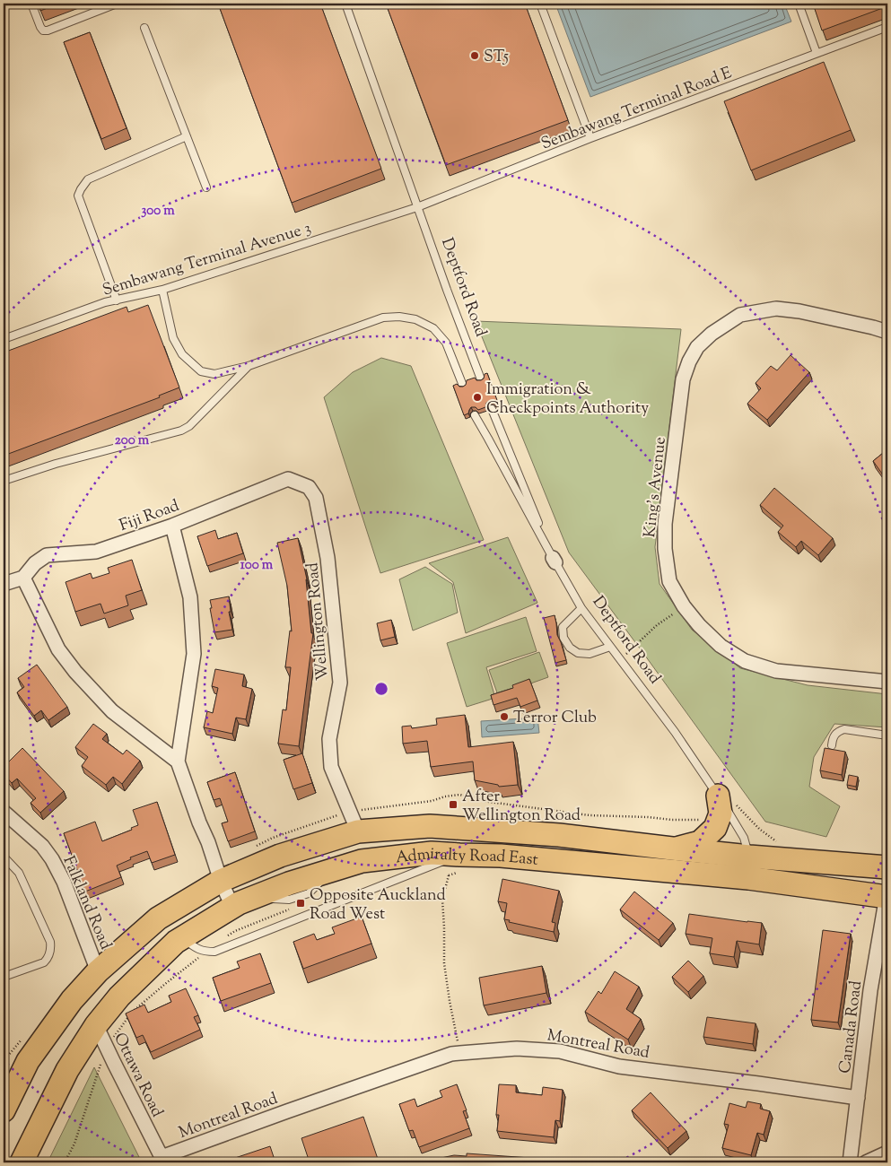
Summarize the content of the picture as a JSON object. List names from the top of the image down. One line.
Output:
{"streets":{"main road":["Admiralty Road East"],"street":["King's Avenue","Fiji Road","Wellington Road","Falkland Road","Canada Road","Montreal Road","Ottawa Road"],"lane":["Sembawang Terminal Road E","Sembawang Terminal Avenue 3","Deptford Road"]},"crossings":[["Sembawang Terminal Road E","Sembawang Terminal Avenue 3"],["Sembawang Terminal Road E","Deptford Road"],["Sembawang Terminal Avenue 3","Deptford Road"],["Deptford Road","Admiralty Road East"],["Fiji Road","Wellington Road"],["Wellington Road","Admiralty Road East"],["Admiralty Road East","Falkland Road"],["Admiralty Road East","Canada Road"],["Admiralty Road East","Ottawa Road"],["Canada Road","Montreal Road"],["Montreal Road","Ottawa Road"]],"places":{"other":["ST5","Immigration & Checkpoints Authority","Terror Club"],"transit":["After Wellington Road","Opposite Auckland Road West"]},"rings":["300 m","200 m","100 m"]}
